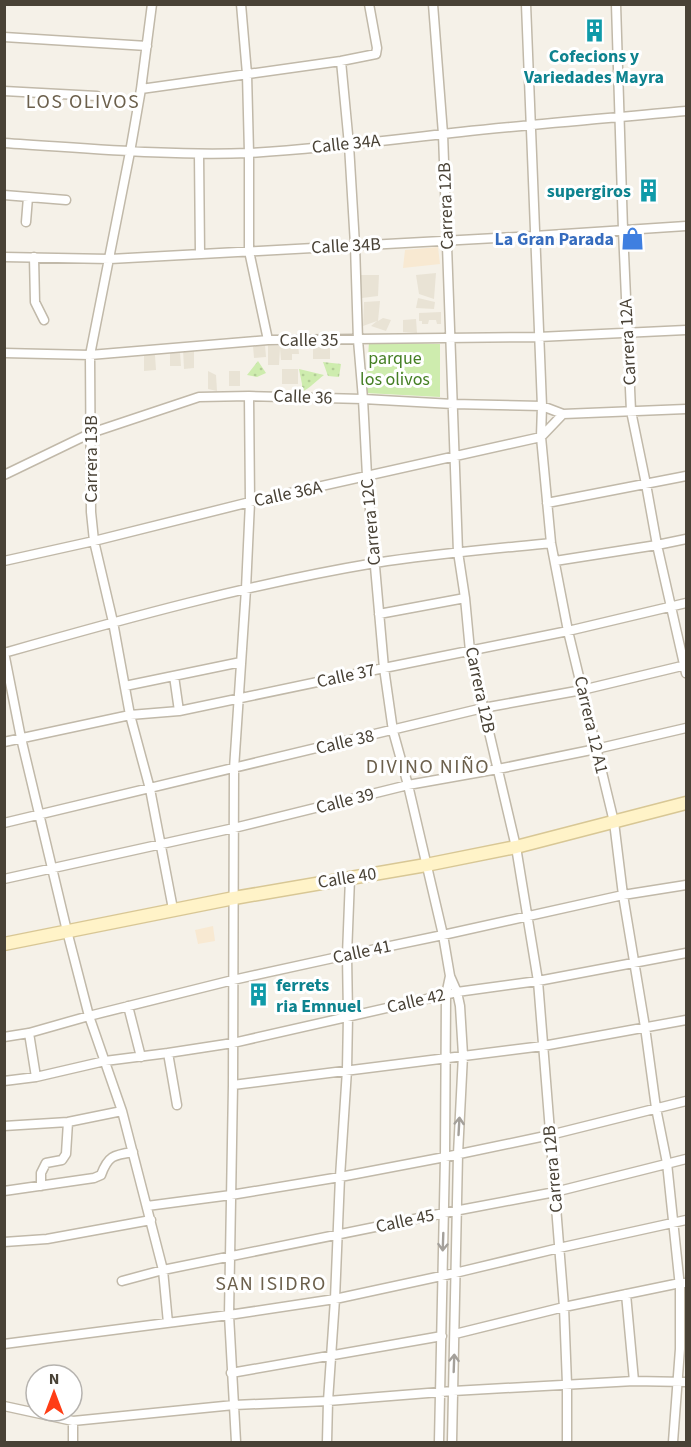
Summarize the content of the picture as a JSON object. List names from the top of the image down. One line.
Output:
{"streets":{"street":["Calle 34A","Carrera 12B","Calle 34B","Calle 35","Carrera 12A","Calle 36","Carrera 13B","Calle 36A","Carrera 12C","Calle 37","Carrera 12 A1","Calle 38","Calle 39","Calle 40","Calle 41","Calle 42","Calle 45"]},"crossings":[["Calle 34A","Carrera 12B"],["Calle 34A","Carrera 12A"],["Calle 34A","Carrera 13B"],["Calle 34A","Carrera 12C"],["Calle 34A","Carrera 12 A1"],["Carrera 12B","Calle 34B"],["Carrera 12B","Calle 35"],["Carrera 12B","Calle 36"],["Carrera 12B","Calle 36A"],["Carrera 12B","Calle 37"],["Carrera 12B","Calle 38"],["Carrera 12B","Calle 39"],["Carrera 12B","Calle 40"],["Carrera 12B","Calle 41"],["Carrera 12B","Calle 42"],["Carrera 12B","Calle 45"],["Calle 34B","Carrera 12A"],["Calle 34B","Carrera 13B"],["Calle 34B","Carrera 12C"],["Calle 34B","Carrera 12 A1"],["Calle 35","Carrera 12A"],["Calle 35","Carrera 13B"],["Calle 35","Carrera 12C"],["Calle 35","Carrera 12 A1"],["Carrera 12A","Calle 36"],["Carrera 12A","Calle 37"],["Carrera 12A","Calle 38"],["Calle 36","Carrera 13B"],["Calle 36","Carrera 12C"],["Calle 36","Carrera 12 A1"],["Carrera 13B","Calle 36A"],["Carrera 13B","Calle 37"],["Carrera 13B","Calle 38"],["Carrera 13B","Calle 39"],["Carrera 13B","Calle 40"],["Calle 36A","Carrera 12C"],["Calle 36A","Carrera 12 A1"],["Carrera 12C","Calle 37"],["Carrera 12C","Calle 38"],["Carrera 12C","Calle 39"],["Carrera 12C","Calle 40"],["Carrera 12C","Calle 41"],["Carrera 12C","Calle 42"],["Carrera 12C","Calle 45"],["Calle 37","Carrera 12 A1"],["Carrera 12 A1","Calle 38"],["Carrera 12 A1","Calle 39"],["Carrera 12 A1","Calle 40"],["Carrera 12 A1","Calle 41"],["Carrera 12 A1","Calle 42"],["Carrera 12 A1","Calle 45"]],"districts":["LOS OLIVOS","DIVINO NIÑO","SAN ISIDRO"],"parks":["parque los olivos"],"places":{"building":["Cofecions y Variedades Mayra","supergiros","ferrets ria Emnuel"],"shop":["La Gran Parada"]},"north":"top"}
